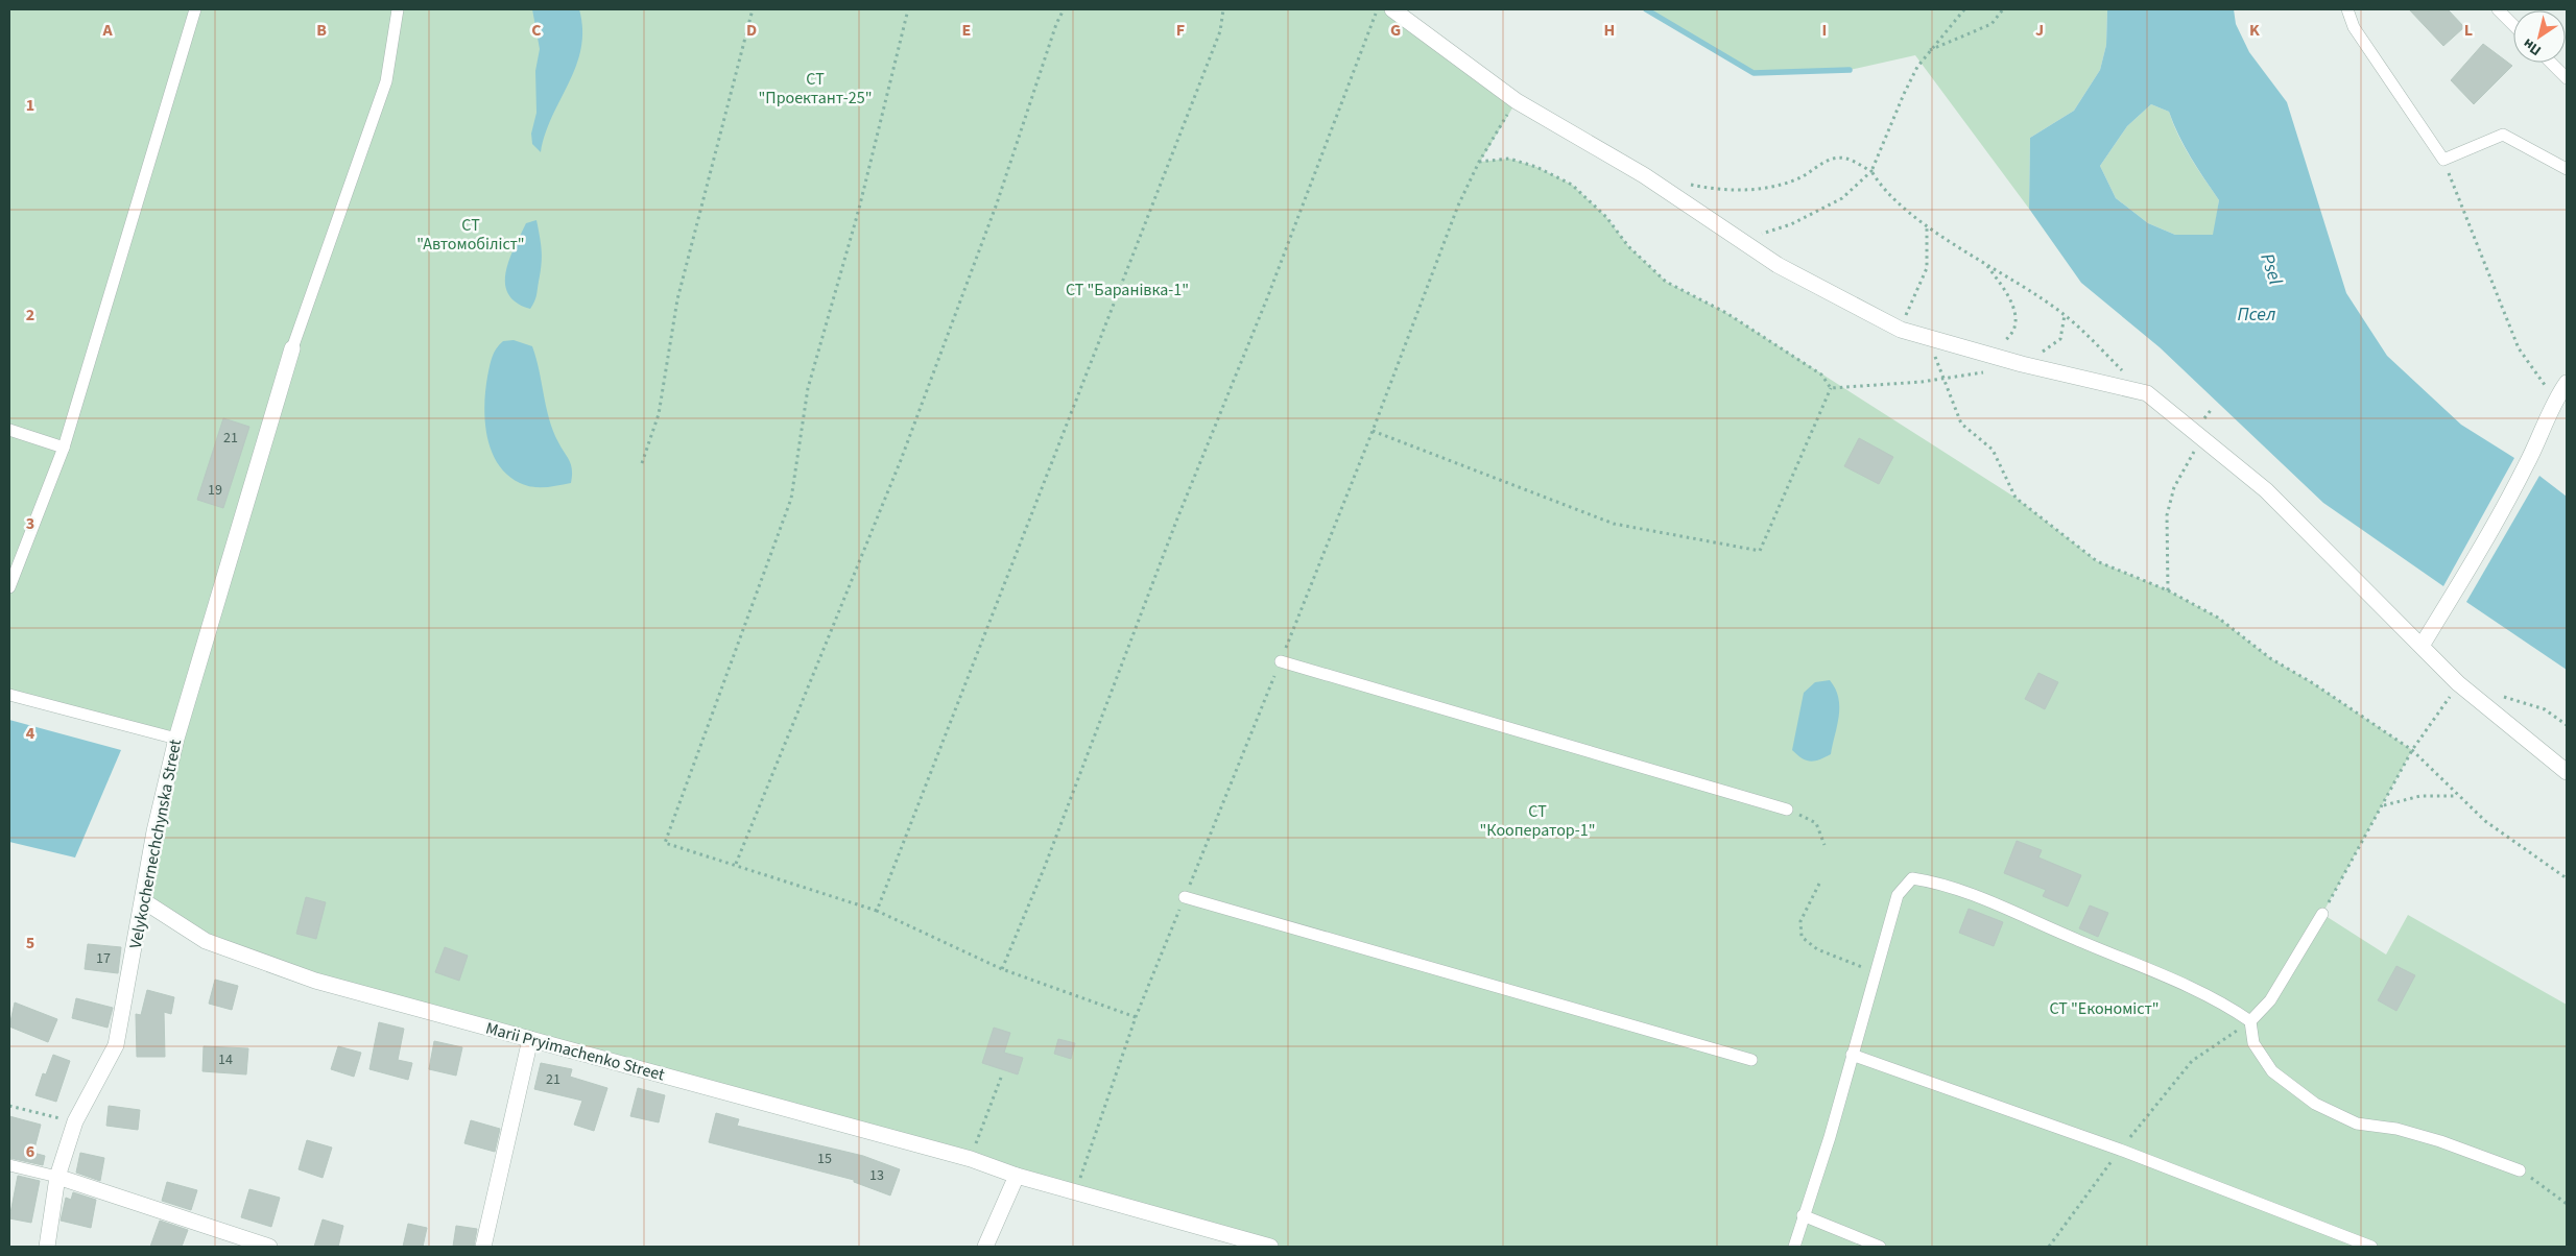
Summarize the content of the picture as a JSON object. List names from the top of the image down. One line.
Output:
{"streets":{"street":["Velykochernechchynska Street","Marii Pryimachenko Street"]},"crossings":[["Velykochernechchynska Street","Marii Pryimachenko Street"]],"water":["Psel","Псел"],"parks":["СТ \"Проектант-25\"","СТ \"Автомобіліст\"","СТ \"Баранівка-1\"","СТ \"Кооператор-1\"","СТ \"Економіст\""],"house_numbers":["21","19","17","14","21","15","13"],"north":"bottom left","grid":{"columns":["A","B","C","D","E","F","G","H","I","J","K","L"],"rows":["1","2","3","4","5","6"]}}
